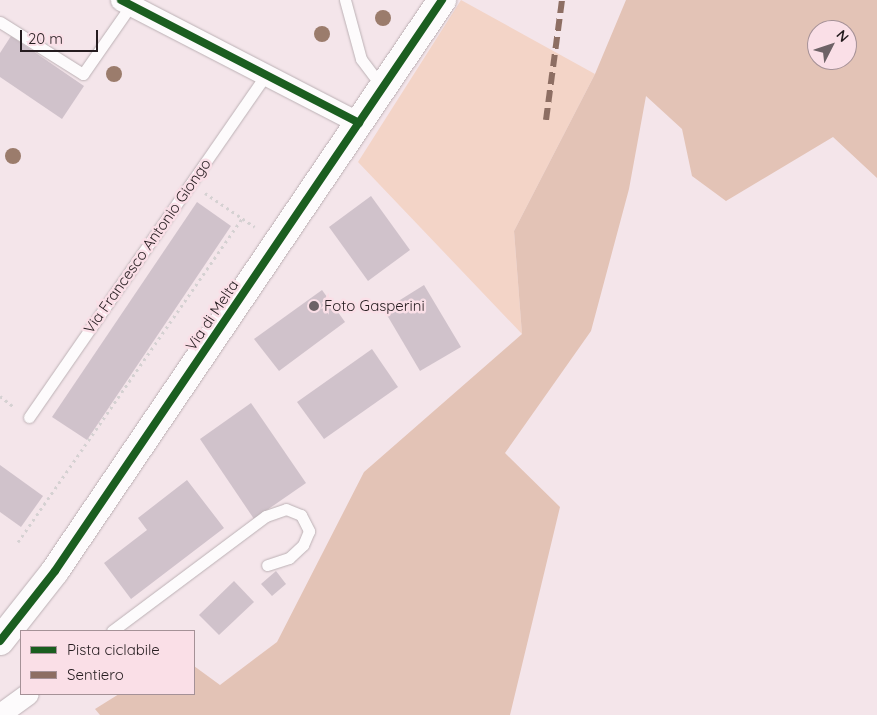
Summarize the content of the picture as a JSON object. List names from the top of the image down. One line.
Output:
{"streets":{"street":["Via di Melta"],"lane":["Via Francesco Antonio Giongo"]},"places":["Foto Gasperini"],"legend":["Pista ciclabile","Sentiero"],"scale_bar":"20 m","north":"top right"}
